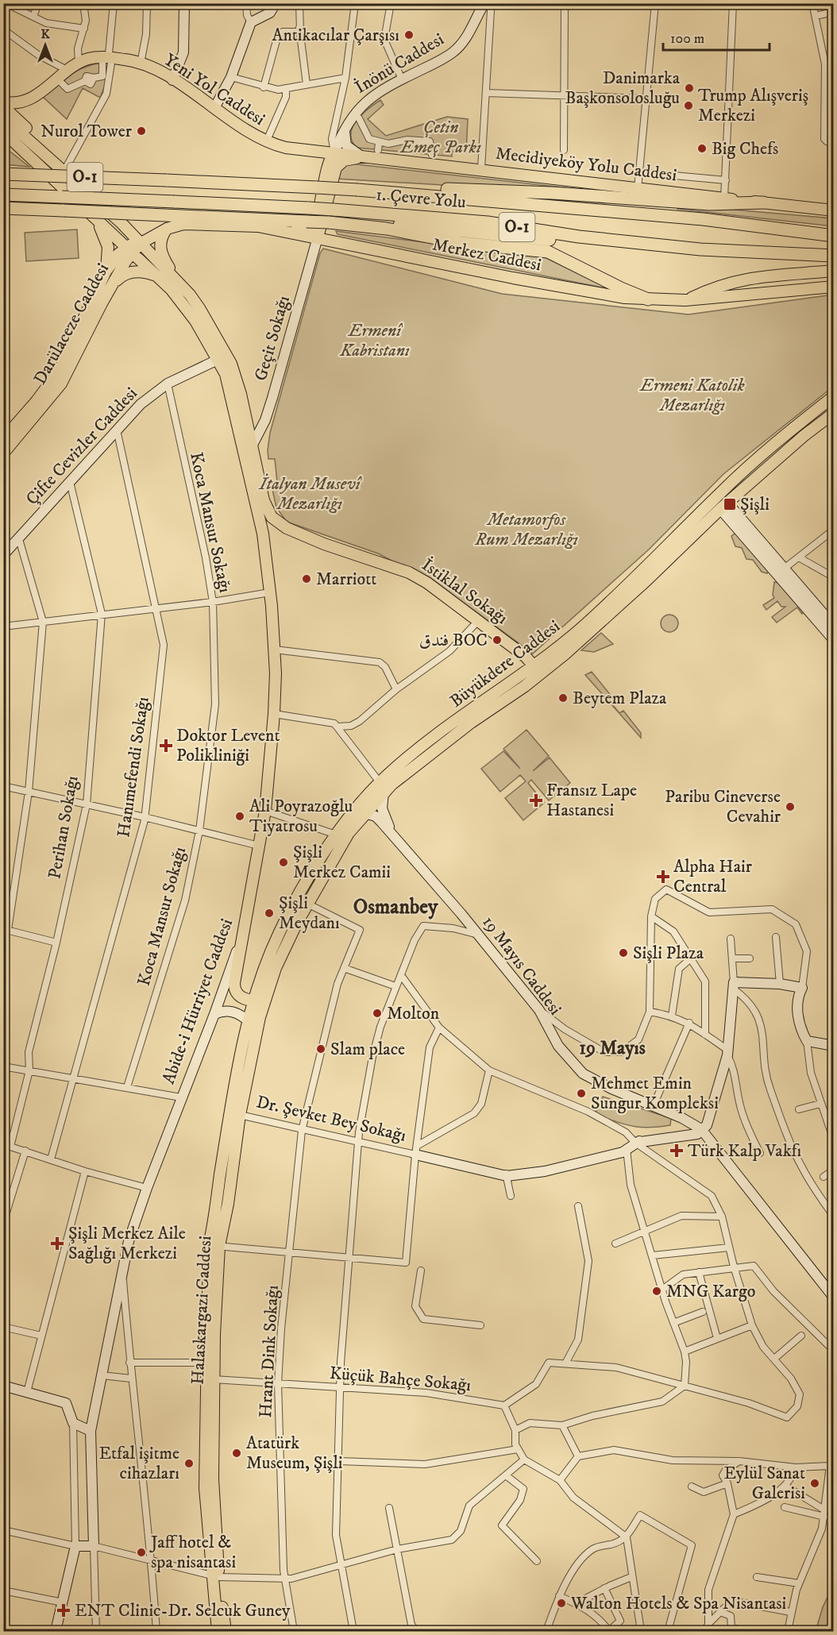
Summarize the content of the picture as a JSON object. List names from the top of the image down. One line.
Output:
{"streets":{"highway":["O-1","1. Çevre Yolu"],"main road":["İnönü Caddesi","Yeni Yol Caddesi","Mecidiyeköy Yolu Caddesi","Merkez Caddesi","Darülaceze Caddesi","Geçit Sokağı","Çifte Cevizler Caddesi","İstiklal Sokağı","Büyükdere Caddesi","19 Mayıs Caddesi","Abide-i Hürriyet Caddesi","Dr. Şevket Bey Sokağı","Halaskargazi Caddesi"],"street":["Koca Mansur Sokağı","Hanımefendi Sokağı","Perihan Sokağı","Hrant Dink Sokağı","Küçük Bahçe Sokağı"]},"crossings":[["İnönü Caddesi","Yeni Yol Caddesi"],["İnönü Caddesi","Mecidiyeköy Yolu Caddesi"],["Yeni Yol Caddesi","Mecidiyeköy Yolu Caddesi"],["Merkez Caddesi","Geçit Sokağı"],["Merkez Caddesi","Abide-i Hürriyet Caddesi"],["Darülaceze Caddesi","Abide-i Hürriyet Caddesi"],["Geçit Sokağı","Abide-i Hürriyet Caddesi"],["Çifte Cevizler Caddesi","Koca Mansur Sokağı"],["Çifte Cevizler Caddesi","Hanımefendi Sokağı"],["Çifte Cevizler Caddesi","Perihan Sokağı"],["Çifte Cevizler Caddesi","Abide-i Hürriyet Caddesi"],["İstiklal Sokağı","Büyükdere Caddesi"],["İstiklal Sokağı","Abide-i Hürriyet Caddesi"],["Büyükdere Caddesi","19 Mayıs Caddesi"],["Büyükdere Caddesi","Halaskargazi Caddesi"],["Büyükdere Caddesi","Hrant Dink Sokağı"],["19 Mayıs Caddesi","Dr. Şevket Bey Sokağı"],["Dr. Şevket Bey Sokağı","Halaskargazi Caddesi"],["Dr. Şevket Bey Sokağı","Hrant Dink Sokağı"],["Halaskargazi Caddesi","Küçük Bahçe Sokağı"],["Hrant Dink Sokağı","Küçük Bahçe Sokağı"]],"districts":["Osmanbey","19 Mayıs"],"parks":["Çetin Emeç Parkı","Ermenî Kabristanı","Ermeni Katolik Mezarlığı","İtalyan Musevî Mezarlığı","Metamorfos Rum Mezarlığı"],"places":{"other":["Antikacılar Çarşısı","Danimarka Başkonsolosluğu","Trump Alışveriş Merkezi","Nurol Tower","Big Chefs","Marriott","فندق BOC","Beytem Plaza","Paribu Cineverse Cevahir","Ali Poyrazoğlu Tiyatrosu","Şişli Merkez Camii","Şişli Meydanı","Sişli Plaza","Molton","Slam place","Mehmet Emin Sungur Kompleksi","MNG Kargo","Atatürk Museum, Şişli","Etfal işitme cihazları","Eylül Sanat Galerisi","Jaff hotel & spa nisantasi","Walton Hotels & Spa Nisantasi"],"transit":["Şişli"],"health":["Doktor Levent Polikliniği","Fransız Lape Hastanesi","Alpha Hair Central","Türk Kalp Vakfı","Şişli Merkez Aile Sağlığı Merkezi","ENT Clinic-Dr. Selcuk Guney"]},"scale_bar":"100 m","north":"top"}
